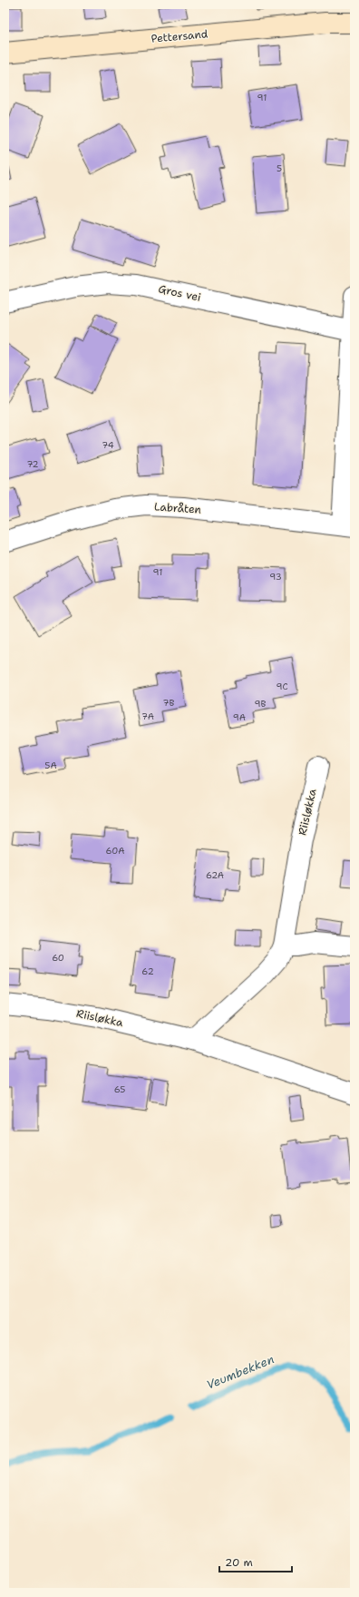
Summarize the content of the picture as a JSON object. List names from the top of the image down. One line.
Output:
{"streets":{"street":["Pettersand","Gros vei","Labråten","Riisløkka"]},"water":["Veumbekken"],"house_numbers":["91","5","74","72","91","93","9C","7B","9B","7A","9A","5A","60A","62A","60","62","65"],"scale_bar":"20 m"}
